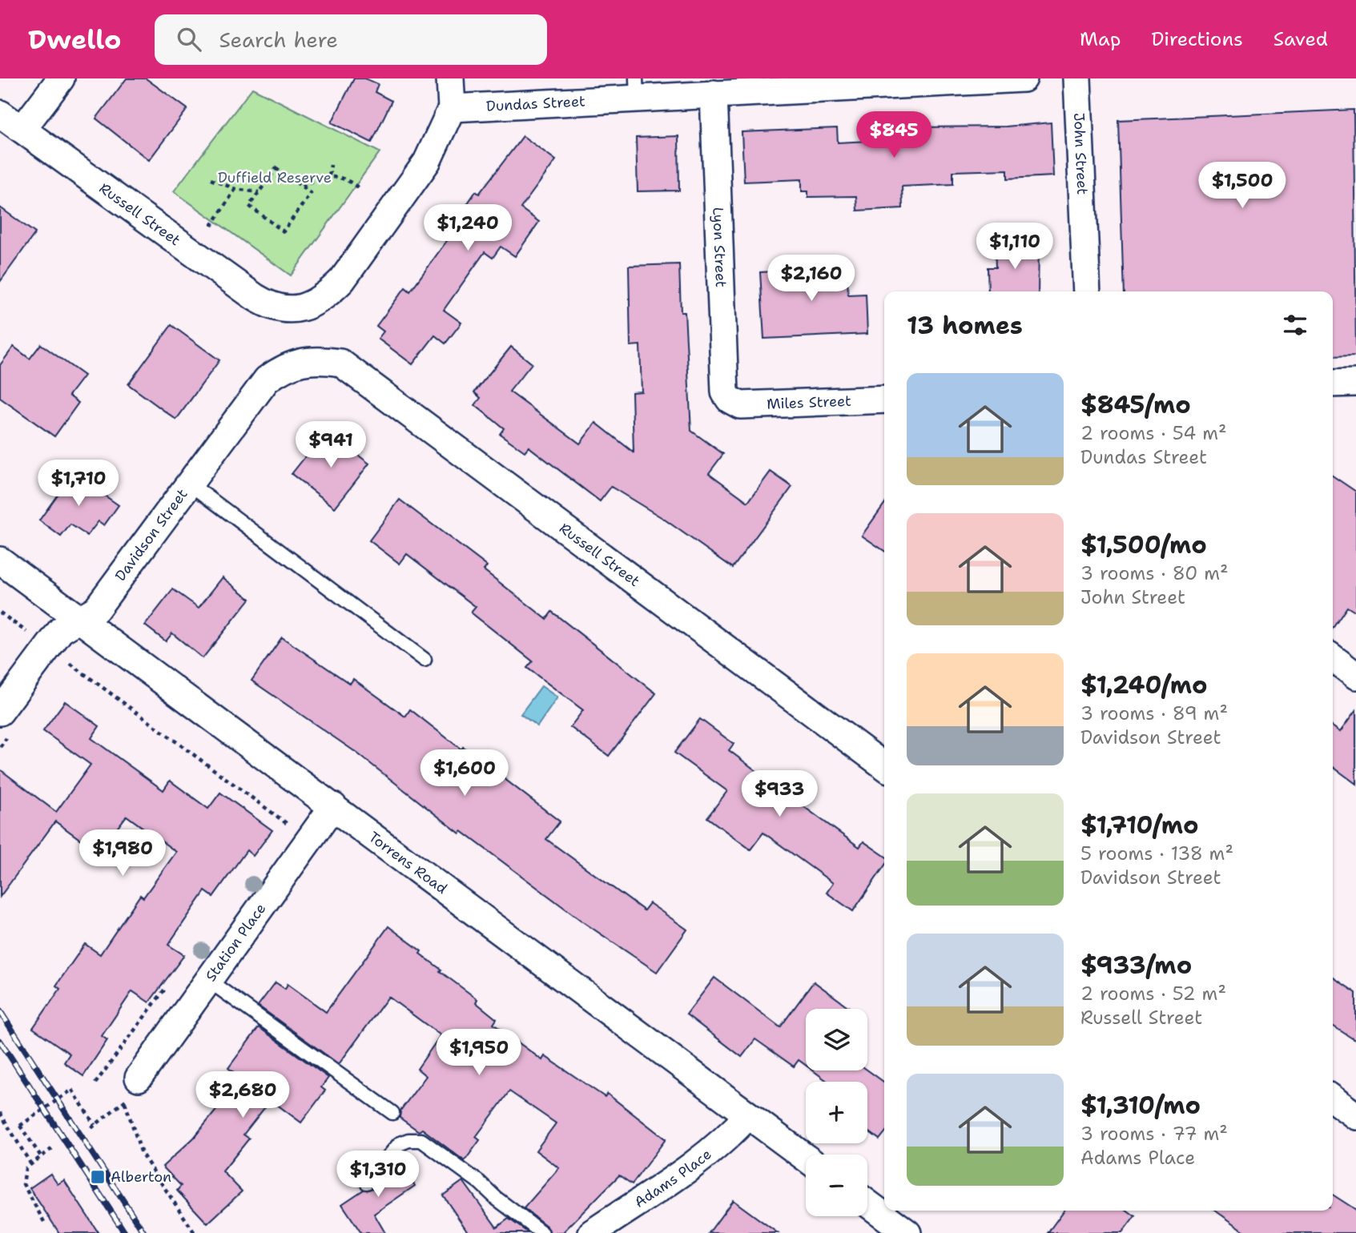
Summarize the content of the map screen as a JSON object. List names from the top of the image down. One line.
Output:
{"streets":{"street":["Dundas Street","John Street","Russell Street","Lyon Street","Miles Street","Davidson Street","Torrens Road","Station Place","Adams Place"]},"crossings":[["Dundas Street","Russell Street"],["Dundas Street","Lyon Street"],["Russell Street","Davidson Street"],["Lyon Street","Miles Street"],["Davidson Street","Torrens Road"],["Torrens Road","Station Place"],["Torrens Road","Adams Place"]],"parks":["Duffield Reserve"],"places":{"transit":["Alberton"]},"page":{"header":"Dwello","search":"Search here","nav":["Map","Directions","Saved"],"price":["$845","$1,500","$1,240","$1,110","$2,160","$941","$1,710","$1,600","$933","$1,980","$1,950","$2,680","$1,310"],"heading":"13 homes","list":[{"name":"$845/mo","note":"2 rooms · 54 m² · Dundas Street"},{"name":"$1,500/mo","note":"3 rooms · 80 m² · John Street"},{"name":"$1,240/mo","note":"3 rooms · 89 m² · Davidson Street"},{"name":"$1,710/mo","note":"5 rooms · 138 m² · Davidson Street"},{"name":"$933/mo","note":"2 rooms · 52 m² · Russell Street"},{"name":"$1,310/mo","note":"3 rooms · 77 m² · Adams Place"}],"map_buttons":["+","−"]}}
